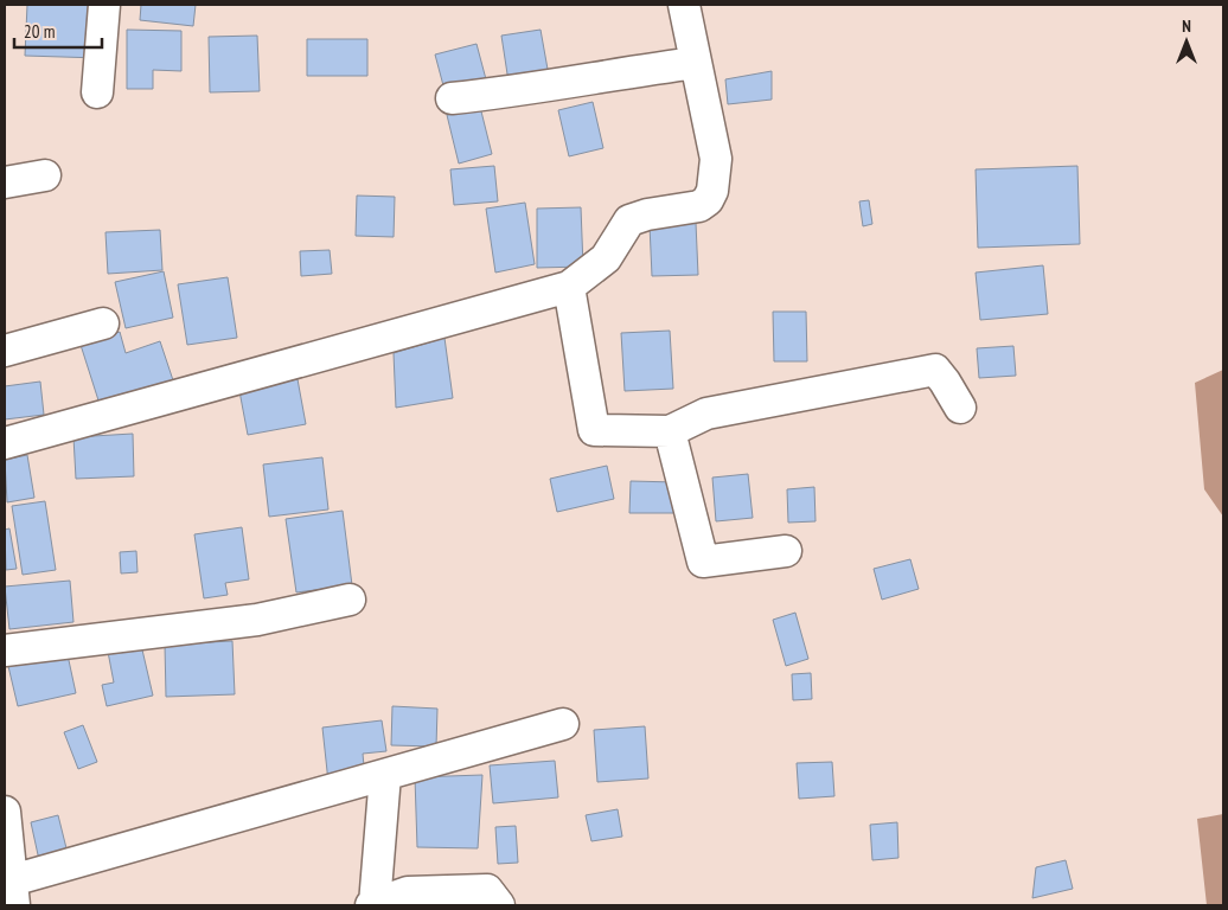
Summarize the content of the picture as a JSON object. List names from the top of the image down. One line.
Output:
{"scale_bar":"20 m","north":"top"}
